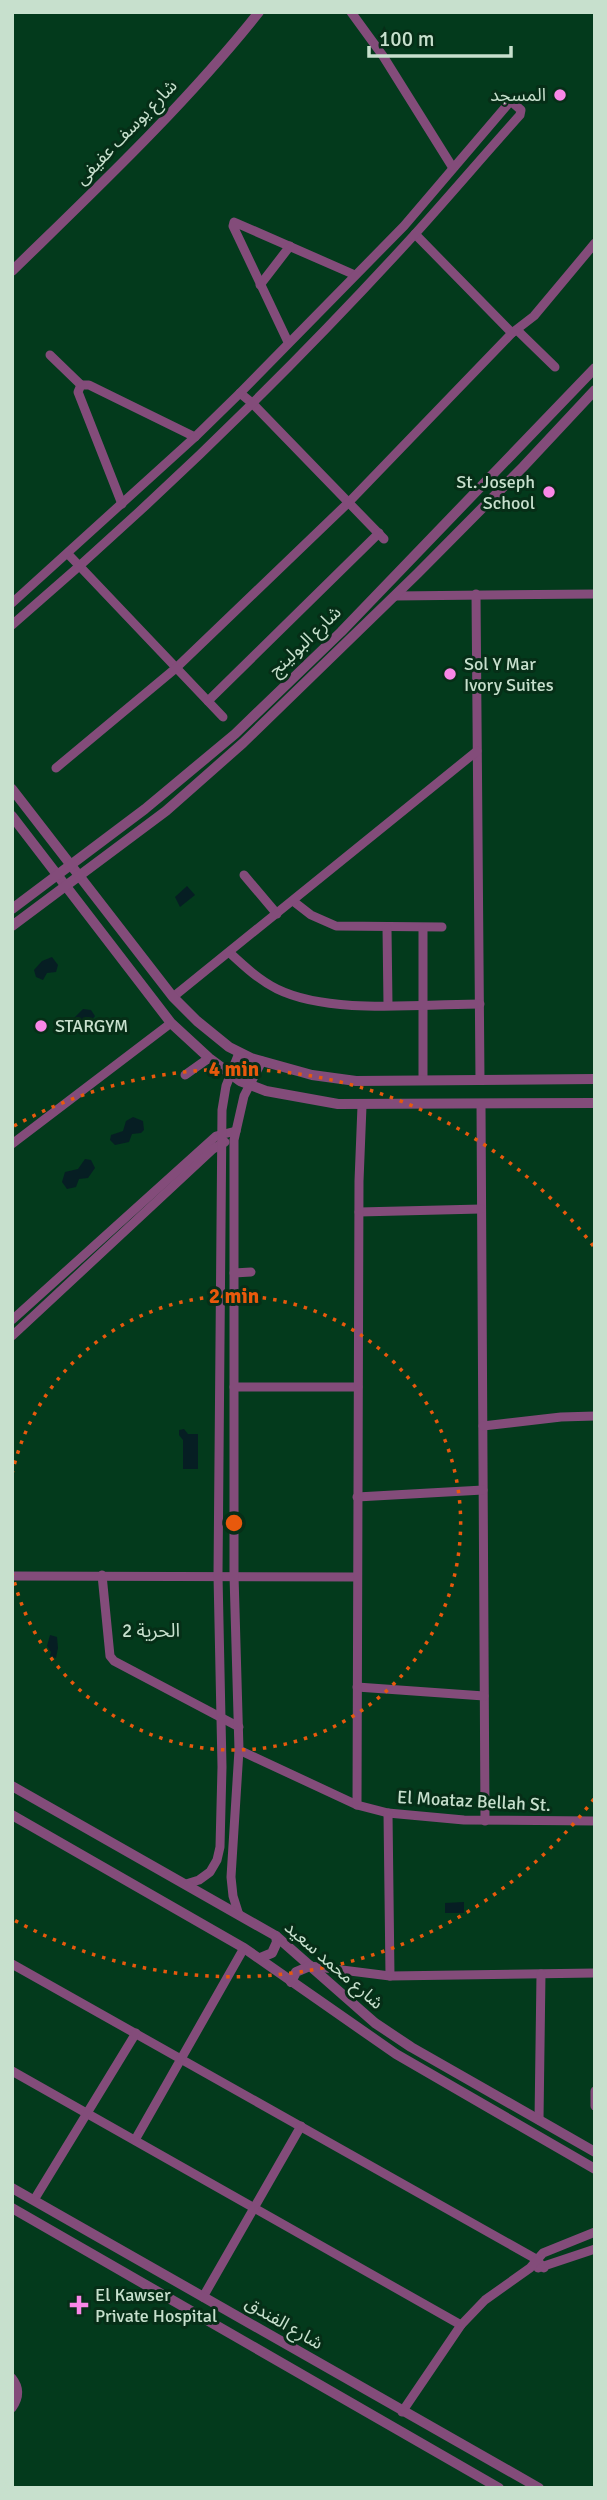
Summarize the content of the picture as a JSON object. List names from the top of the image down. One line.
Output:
{"streets":{"street":["شارع يوسف عفيفى","شارع البولينج","El Moataz Bellah St.","شارع محمد سعيد","شارع الفندق"]},"districts":["الحرية 2"],"places":{"other":["المسجد","St. Joseph School","Sol Y Mar Ivory Suites","STARGYM"],"health":["El Kawser Private Hospital"]},"scale_bar":"100 m","rings":["4 min","2 min"]}
